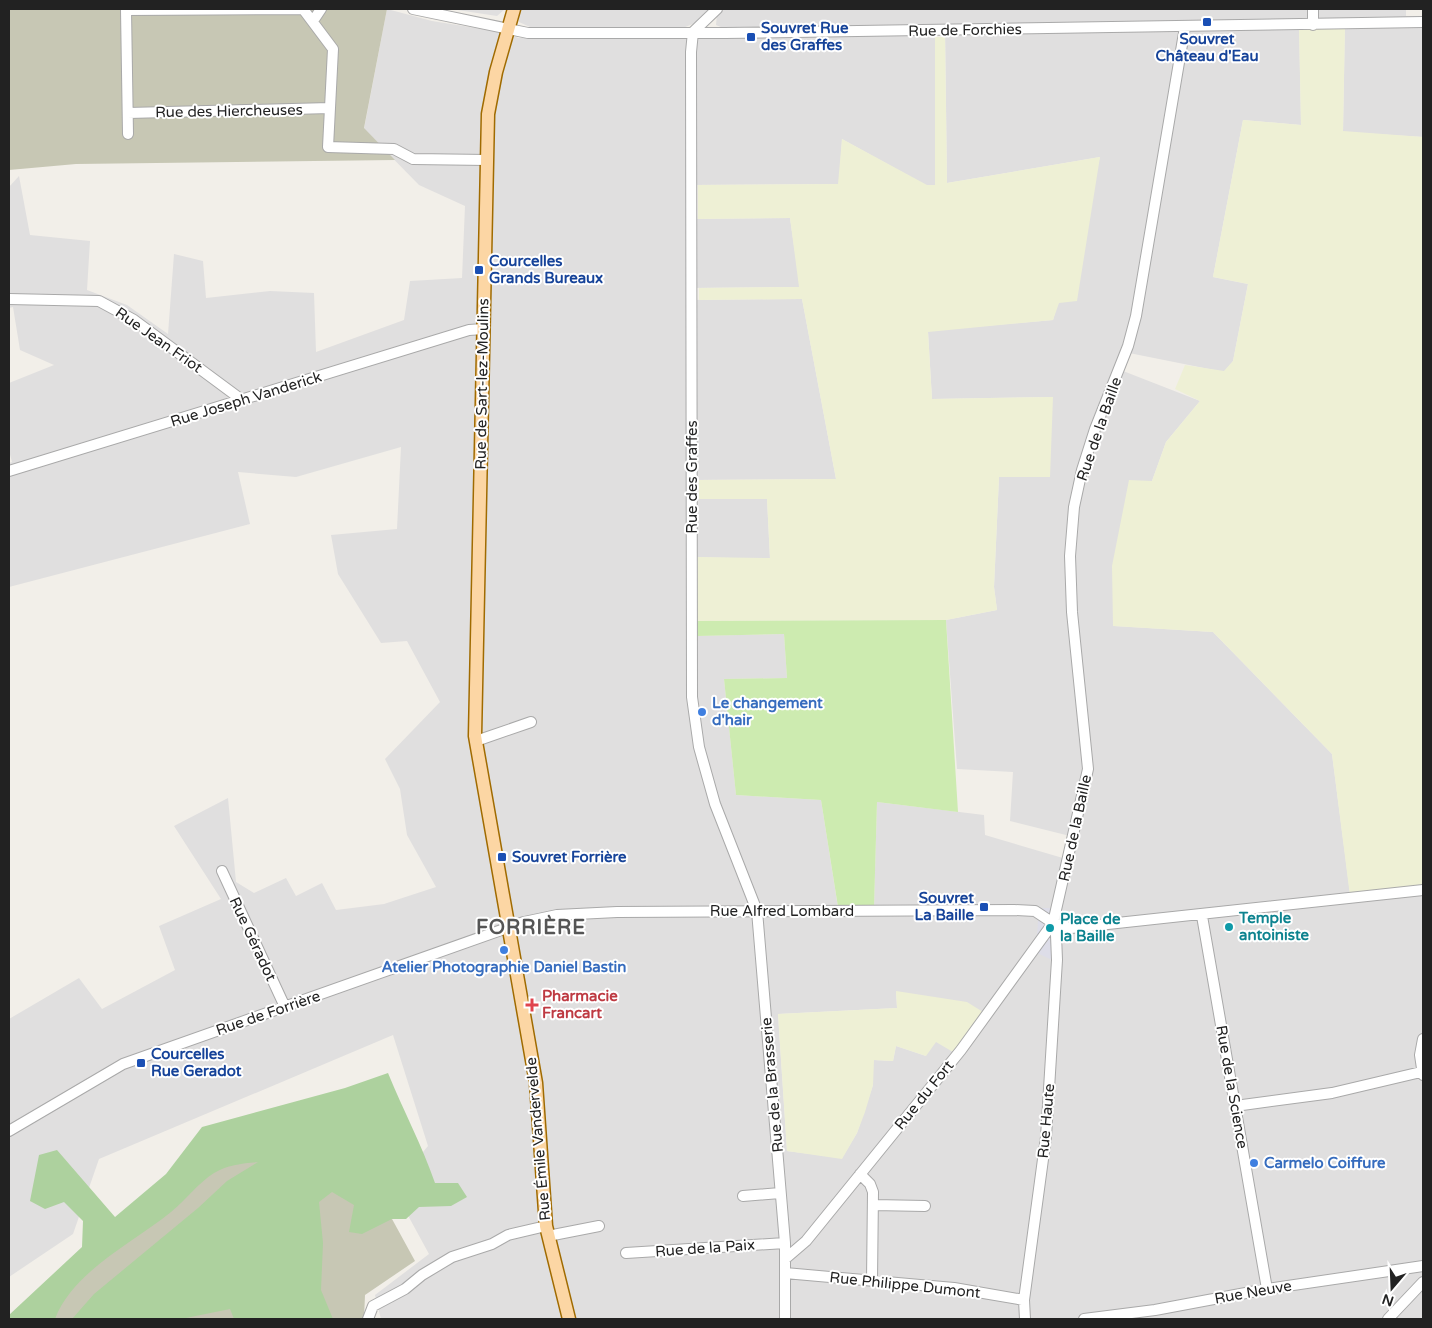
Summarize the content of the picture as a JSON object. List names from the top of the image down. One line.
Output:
{"streets":{"main road":["Rue de Sart-lez-Moulins","Rue Émile Vandervelde"],"street":["Rue de Forchies","Rue des Hiercheuses","Rue Jean Friot","Rue Joseph Vanderick","Rue de la Baille","Rue des Graffes","Rue Alfred Lombard","Rue Géradot","Rue de Forrière","Rue de la Brasserie","Rue de la Science","Rue du Fort","Rue Haute","Rue de la Paix","Rue Philippe Dumont","Rue Neuve"]},"crossings":[["Rue de Forchies","Rue de Sart-lez-Moulins"],["Rue de Forchies","Rue de la Baille"],["Rue de Forchies","Rue des Graffes"],["Rue Jean Friot","Rue Joseph Vanderick"],["Rue de Sart-lez-Moulins","Rue Joseph Vanderick"],["Rue de Sart-lez-Moulins","Rue Alfred Lombard"],["Rue de Sart-lez-Moulins","Rue de Forrière"],["Rue de Sart-lez-Moulins","Rue Émile Vandervelde"],["Rue de la Baille","Rue Alfred Lombard"],["Rue de la Baille","Rue du Fort"],["Rue de la Baille","Rue Haute"],["Rue des Graffes","Rue Alfred Lombard"],["Rue des Graffes","Rue de la Brasserie"],["Rue Alfred Lombard","Rue de Forrière"],["Rue Alfred Lombard","Rue de la Brasserie"],["Rue Alfred Lombard","Rue de la Science"],["Rue Alfred Lombard","Rue du Fort"],["Rue Alfred Lombard","Rue Haute"],["Rue Alfred Lombard","Rue Émile Vandervelde"],["Rue Géradot","Rue de Forrière"],["Rue de Forrière","Rue Émile Vandervelde"],["Rue de la Brasserie","Rue du Fort"],["Rue de la Brasserie","Rue de la Paix"],["Rue de la Brasserie","Rue Philippe Dumont"],["Rue de la Science","Rue Neuve"],["Rue du Fort","Rue Haute"],["Rue Haute","Rue Philippe Dumont"]],"districts":["FORRIÈRE"],"places":{"transit":["Souvret Château d'Eau","Souvret Rue des Graffes","Courcelles Grands Bureaux","Souvret Forrière","Souvret La Baille","Courcelles Rue Geradot"],"other":["Le changement d'hair","Temple antoiniste","Place de la Baille","Atelier Photographie Daniel Bastin","Carmelo Coiffure"],"health":["Pharmacie Francart"]},"north":"bottom"}
